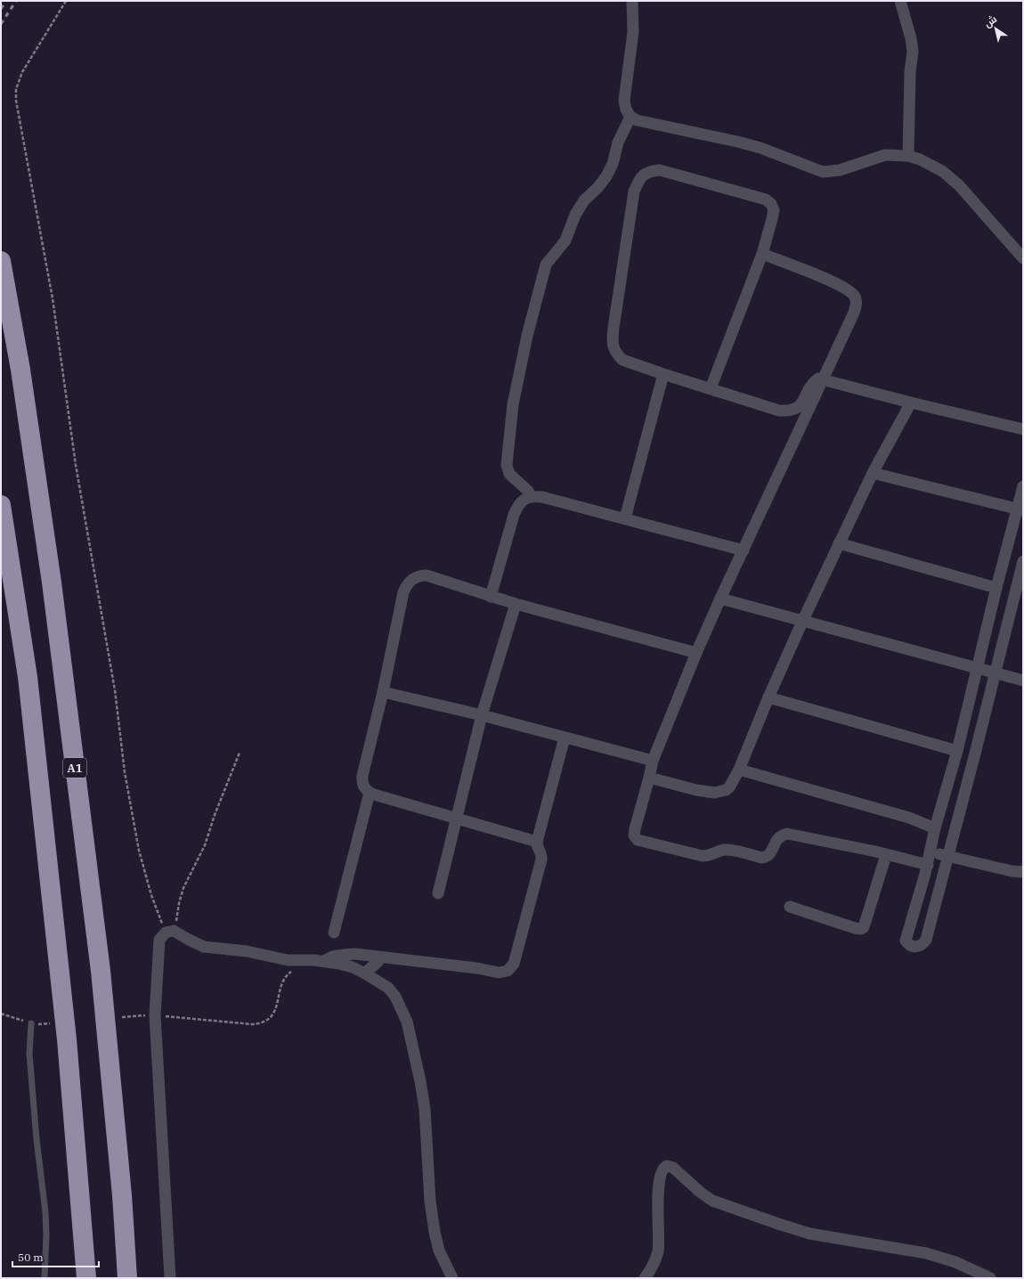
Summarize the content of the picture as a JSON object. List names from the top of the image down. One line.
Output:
{"streets":{"highway":["A1"]},"scale_bar":"50 m","north":"top left"}
